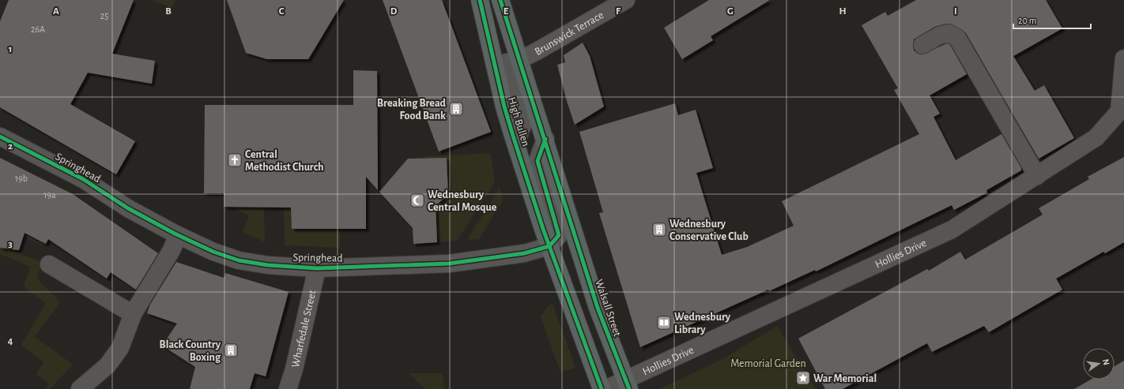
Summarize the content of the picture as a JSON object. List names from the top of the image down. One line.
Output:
{"streets":{"highway":["High Bullen","Walsall Street"],"street":["Brunswick Terrace","Springhead","Hollies Drive","Wharfedale Street"]},"crossings":[["Brunswick Terrace","High Bullen"],["High Bullen","Springhead"],["High Bullen","Walsall Street"],["Springhead","Wharfedale Street"],["Hollies Drive","Walsall Street"]],"parks":["Memorial Garden"],"places":{"building":["Breaking Bread Food Bank","Wednesbury Conservative Club","Black Country Boxing"],"church":["Central Methodist Church"],"mosque":["Wednesbury Central Mosque"],"library":["Wednesbury Library"],"place":["War Memorial"]},"house_numbers":["25","26A","19b","19a"],"scale_bar":"20 m","north":"right","grid":{"columns":["A","B","C","D","E","F","G","H","I"],"rows":["1","2","3","4"]}}
